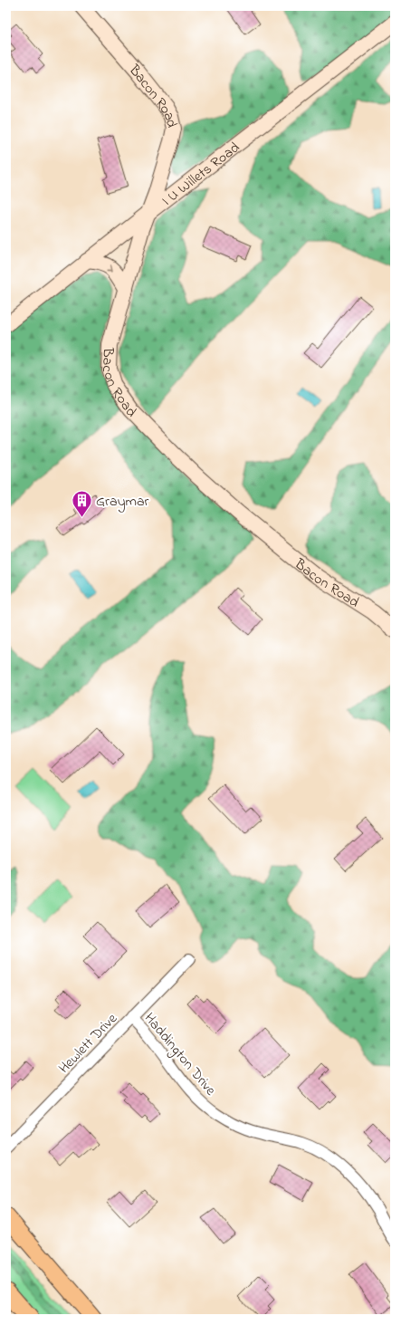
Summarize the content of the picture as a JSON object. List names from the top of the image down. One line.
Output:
{"streets":{"street":["Bacon Road","I U Willets Road","Hewlett Drive","Haddington Drive"]},"crossings":[["Bacon Road","I U Willets Road"],["Hewlett Drive","Haddington Drive"]],"places":{"building":["Graymar"]}}
